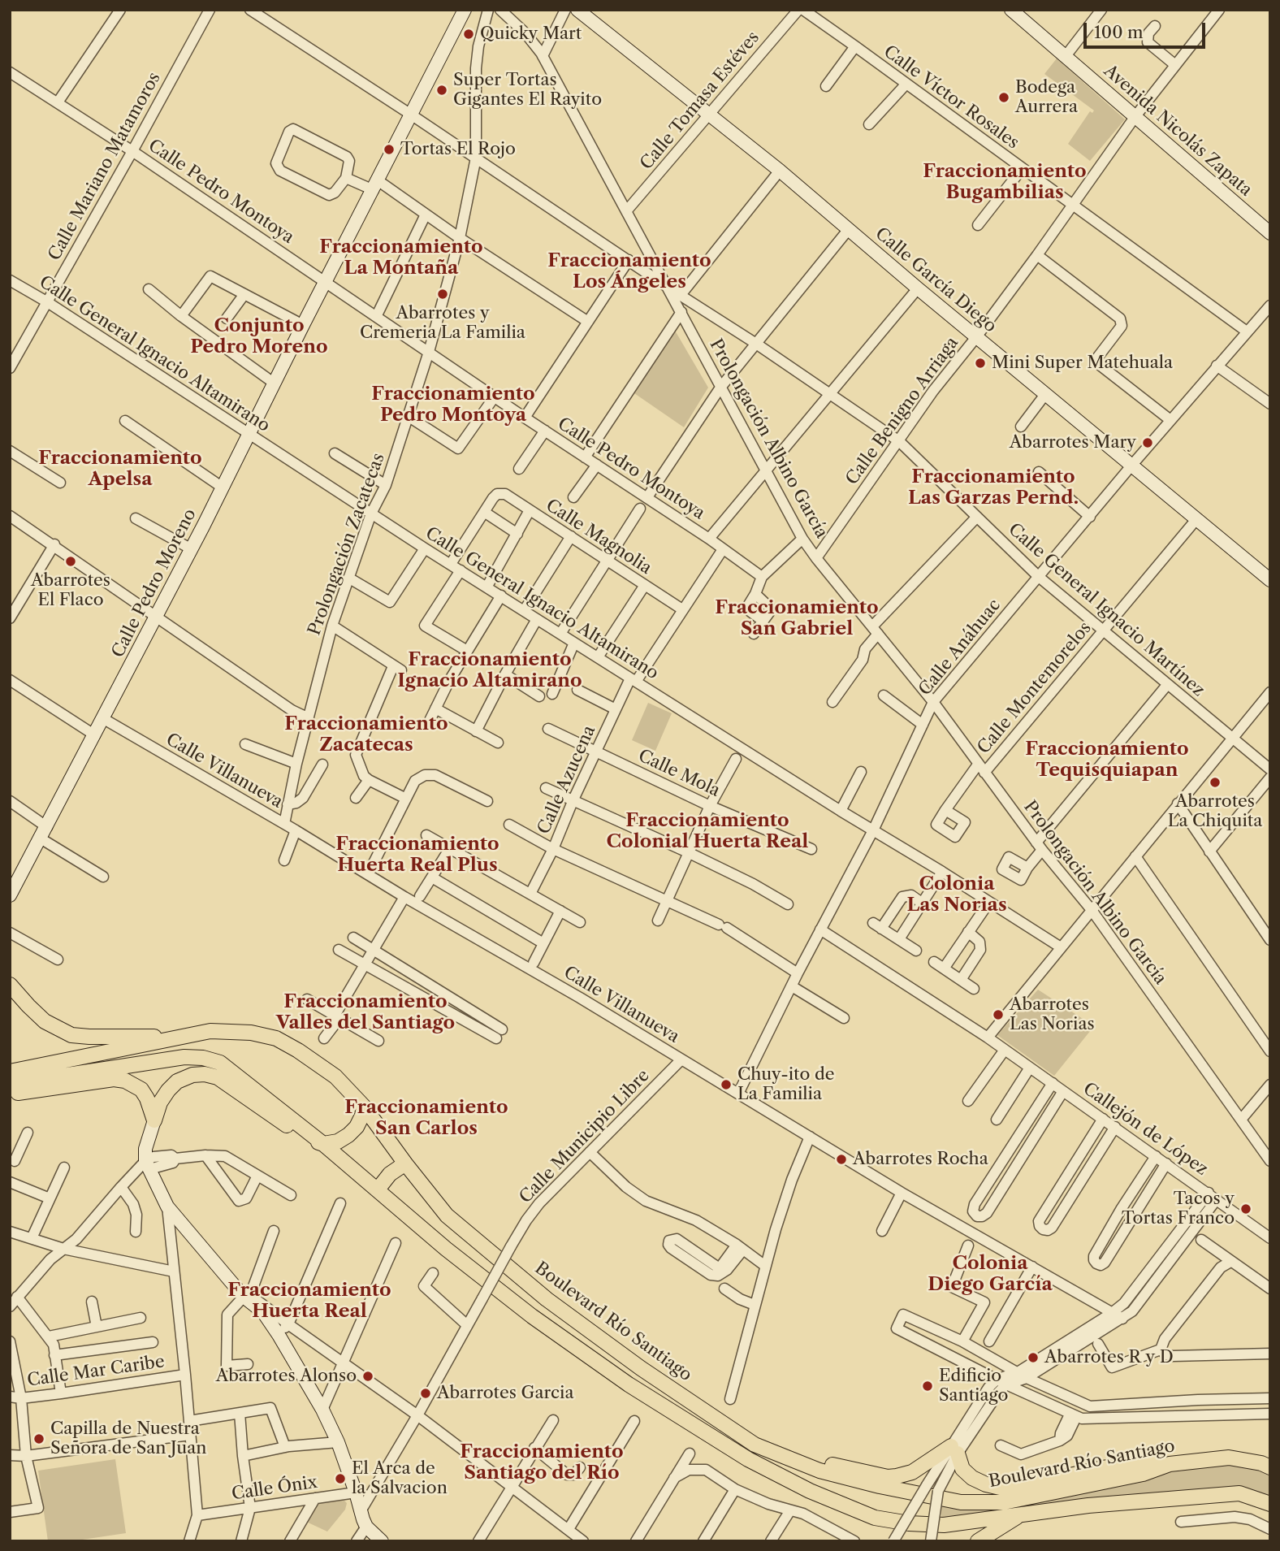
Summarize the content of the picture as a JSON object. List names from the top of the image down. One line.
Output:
{"streets":{"main road":["Boulevard Río Santiago"],"street":["Calle Víctor Rosales","Calle Tomasa Estéves","Avenida Nicolás Zapata","Calle Mariano Matamoros","Calle Pedro Montoya","Calle García Diego","Calle General Ignacio Altamirano","Calle Benigno Arriaga","Prolongación Albino García","Calle Magnolia","Prolongación Zacatecas","Calle Pedro Moreno","Calle General Ignacio Martínez","Calle Anáhuac","Calle Montemorelos","Calle Villanueva","Calle Mola","Calle Azucena","Callejón de López","Calle Municipio Libre","Calle Mar Caribe","Calle Ónix"]},"crossings":[["Calle Víctor Rosales","Calle Benigno Arriaga"],["Calle Víctor Rosales","Calle Anáhuac"],["Calle Tomasa Estéves","Calle García Diego"],["Calle Tomasa Estéves","Prolongación Albino García"],["Avenida Nicolás Zapata","Calle Benigno Arriaga"],["Calle Mariano Matamoros","Calle Pedro Montoya"],["Calle Mariano Matamoros","Calle General Ignacio Altamirano"],["Calle Pedro Montoya","Prolongación Zacatecas"],["Calle Pedro Montoya","Calle Pedro Moreno"],["Calle Pedro Montoya","Calle Azucena"],["Calle García Diego","Calle Benigno Arriaga"],["Calle García Diego","Calle Anáhuac"],["Calle García Diego","Calle Montemorelos"],["Calle General Ignacio Altamirano","Prolongación Zacatecas"],["Calle General Ignacio Altamirano","Calle Pedro Moreno"],["Calle General Ignacio Altamirano","Calle Anáhuac"],["Calle General Ignacio Altamirano","Calle Azucena"],["Calle Benigno Arriaga","Prolongación Albino García"],["Calle Benigno Arriaga","Calle General Ignacio Martínez"],["Prolongación Albino García","Calle General Ignacio Martínez"],["Prolongación Albino García","Calle Anáhuac"],["Prolongación Albino García","Calle Montemorelos"],["Calle Magnolia","Calle Azucena"],["Prolongación Zacatecas","Calle General Ignacio Martínez"],["Prolongación Zacatecas","Calle Villanueva"],["Calle Pedro Moreno","Calle General Ignacio Martínez"],["Calle Pedro Moreno","Calle Villanueva"],["Calle General Ignacio Martínez","Calle Anáhuac"],["Calle General Ignacio Martínez","Calle Montemorelos"],["Calle Anáhuac","Calle Villanueva"],["Calle Anáhuac","Callejón de López"],["Calle Villanueva","Calle Municipio Libre"],["Calle Mola","Calle Azucena"]],"districts":["Fraccionamiento Bugambilias","Fraccionamiento La Montaña","Fraccionamiento Los Ángeles","Conjunto Pedro Moreno","Fraccionamiento Pedro Montoya","Fraccionamiento Apelsa","Fraccionamiento Las Garzas Pernd.","Fraccionamiento San Gabriel","Fraccionamiento Ignacio Altamirano","Fraccionamiento Zacatecas","Fraccionamiento Tequisquiapan","Fraccionamiento Colonial Huerta Real","Fraccionamiento Huerta Real Plus","Colonia Las Norias","Fraccionamiento Valles del Santiago","Fraccionamiento San Carlos","Colonia Diego García","Fraccionamiento Huerta Real","Fraccionamiento Santiago del Río"],"places":["Quicky Mart","Super Tortas Gigantes El Rayito","Bodega Aurrera","Tortas El Rojo","Abarrotes y Cremeria La Familia","Mini Super Matehuala","Abarrotes Mary","Abarrotes El Flaco","Abarrotes La Chiquita","Abarrotes Las Norias","Chuy-ito de La Familia","Abarrotes Rocha","Tacos y Tortas Franco","Abarrotes R y D","Abarrotes Alonso","Edificio Santiago","Abarrotes Garcia","Capilla de Nuestra Señora de San Juan","El Arca de la Salvacion"],"scale_bar":"100 m"}
